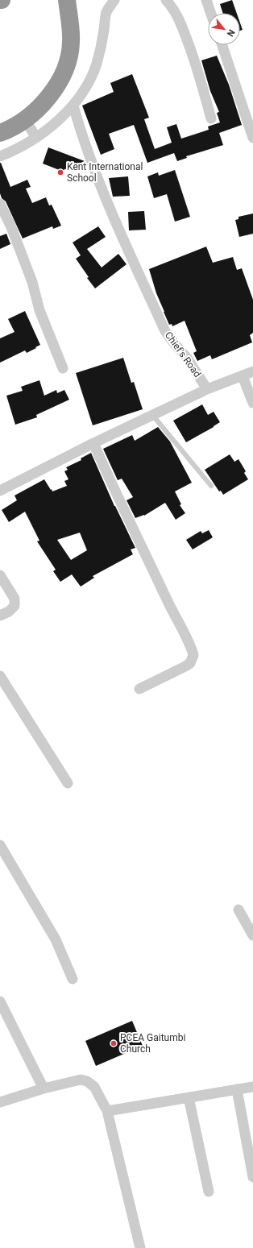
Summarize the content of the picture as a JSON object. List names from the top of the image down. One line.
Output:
{"streets":{"street":["Chief's Road"]},"places":["Kent International School","PCEA Gaitumbi Church"],"north":"bottom right"}
